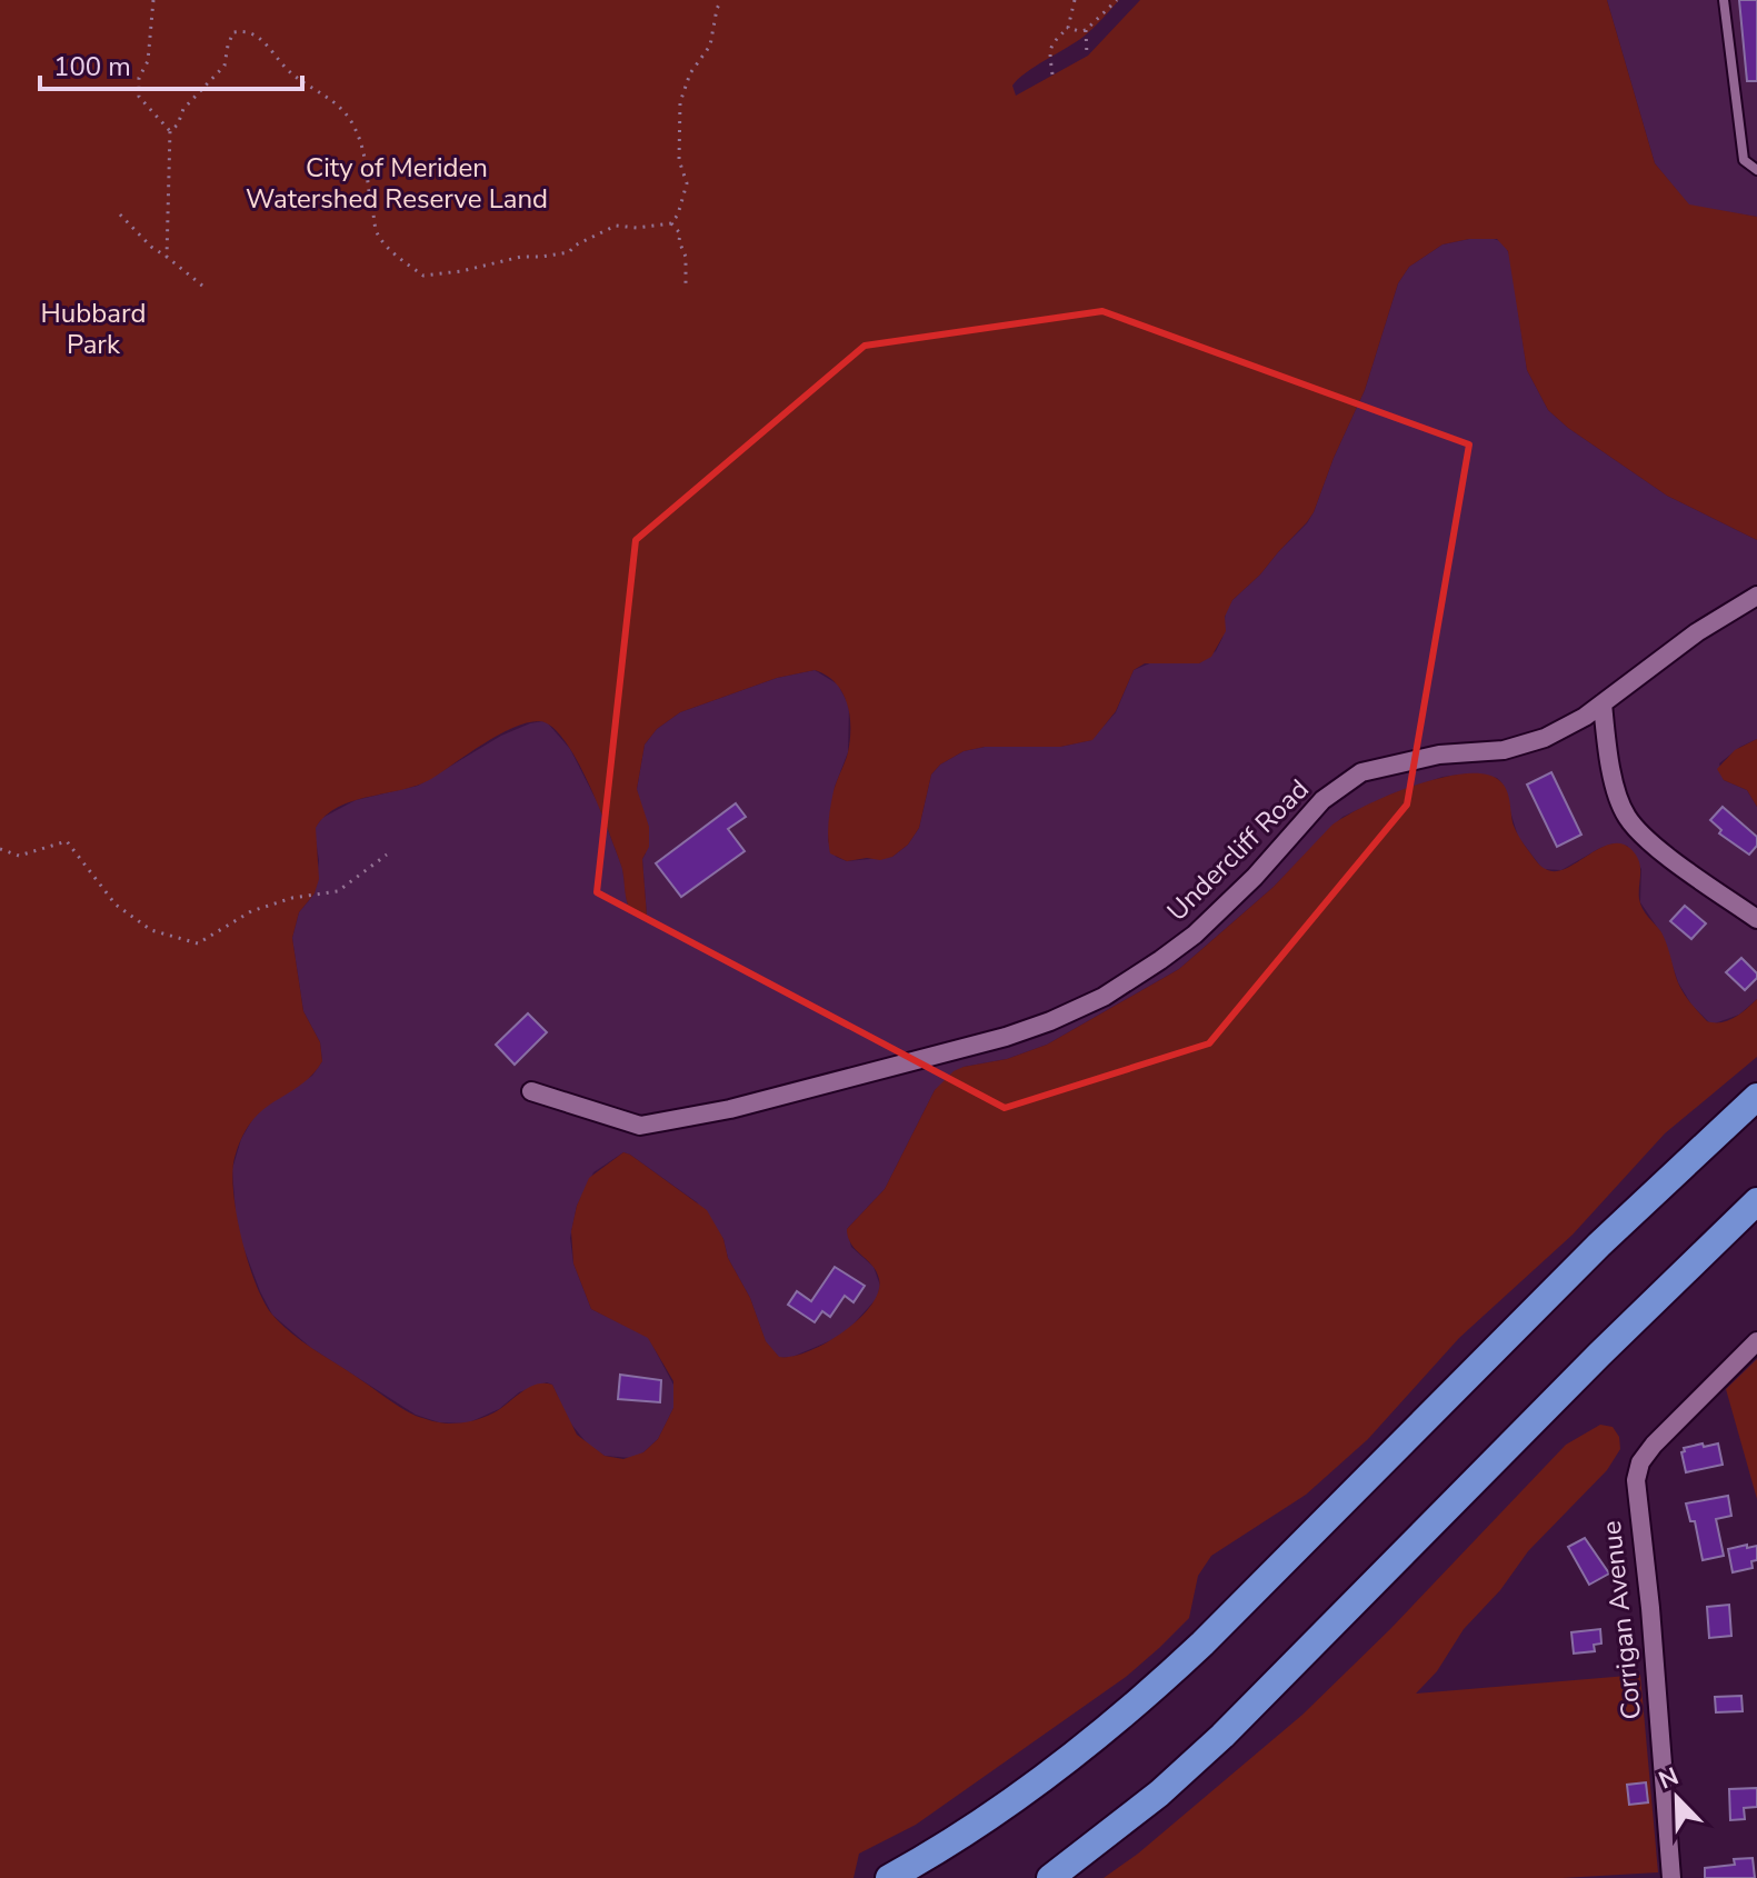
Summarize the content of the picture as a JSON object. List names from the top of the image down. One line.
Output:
{"streets":{"street":["Undercliff Road","Corrigan Avenue"]},"parks":["City of Meriden Watershed Reserve Land","Hubbard Park"],"scale_bar":"100 m","north":"top left"}
